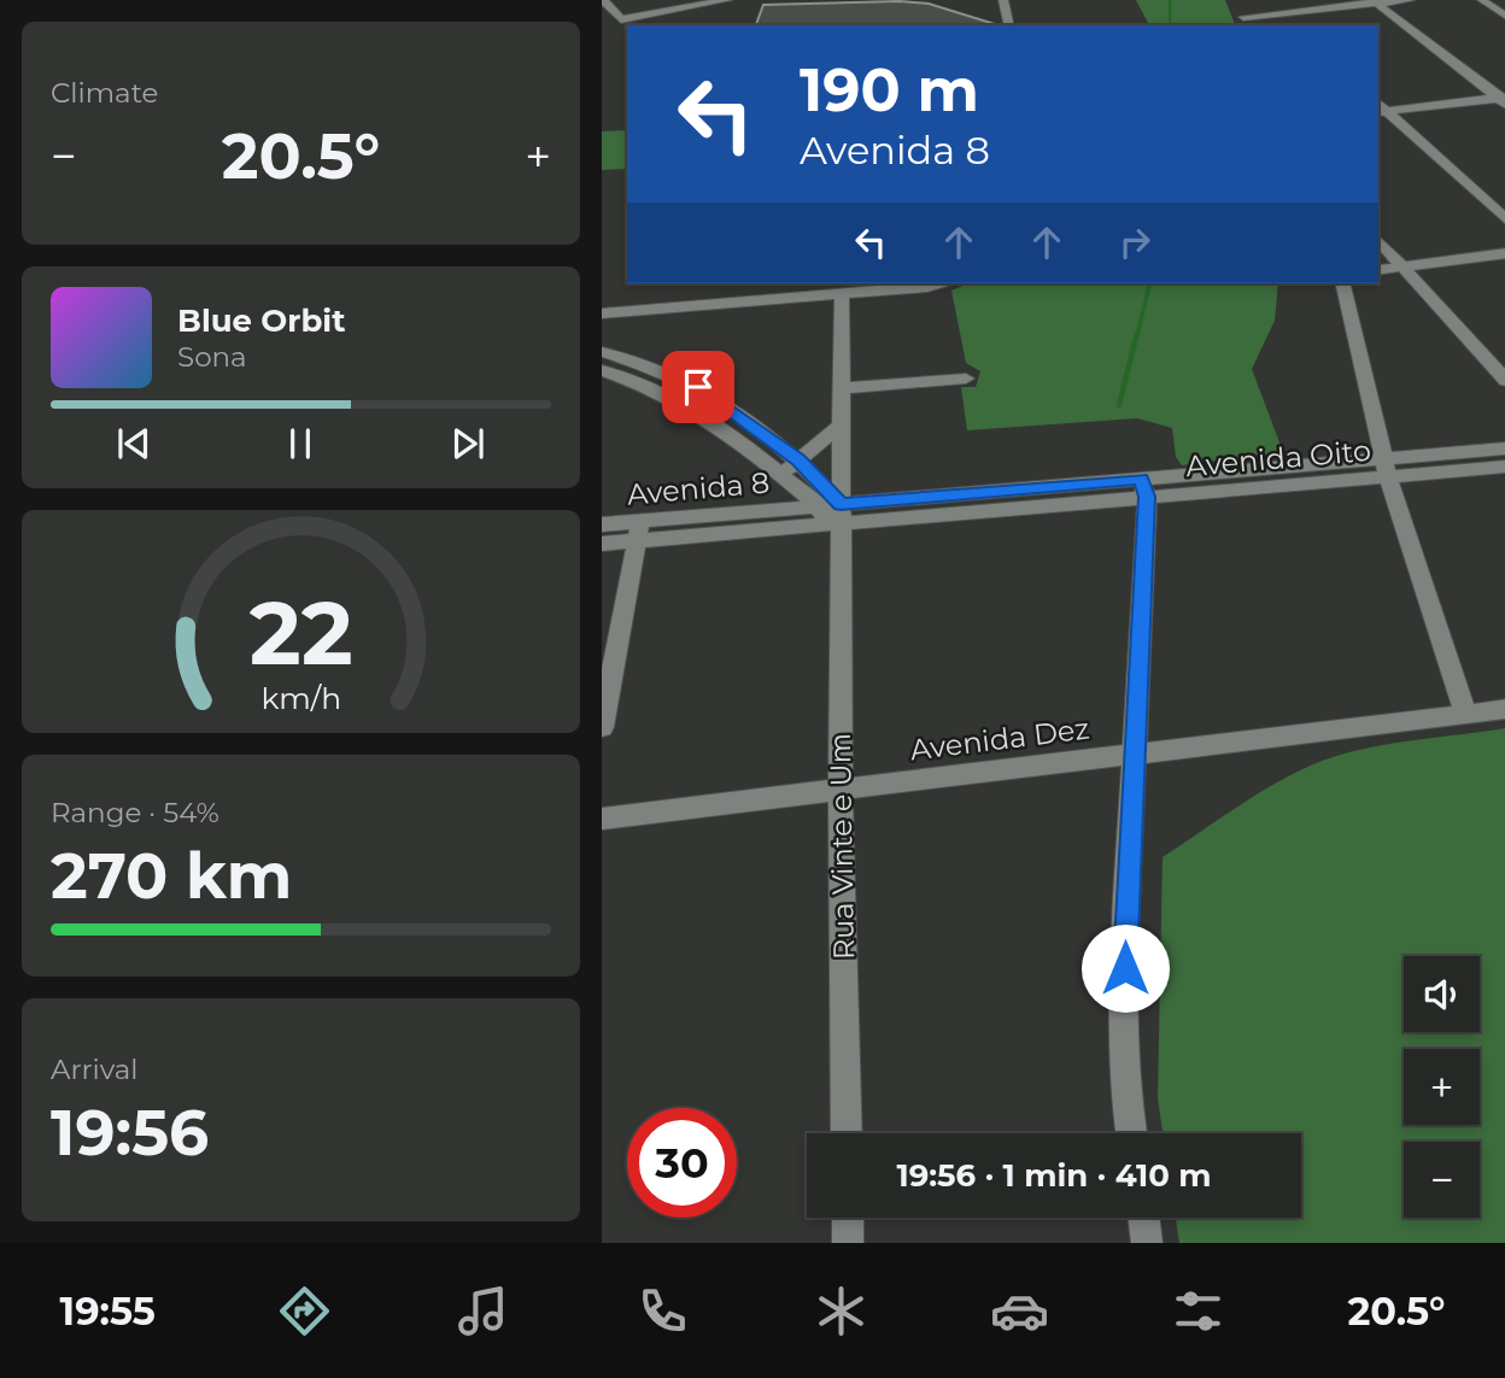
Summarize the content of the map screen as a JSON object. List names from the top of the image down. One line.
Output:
{"streets":{"street":["Avenida Oito","Avenida 8","Avenida Dez","Rua Vinte e Um"]},"crossings":[["Avenida Oito","Avenida 8"],["Avenida Oito","Rua Vinte e Um"],["Avenida Dez","Rua Vinte e Um"]],"page":{"tile":["Climate",["Range · 54%","270 km"],["Arrival","19:56"]],"turn":["190 m","Avenida 8"],"heat":["−","20.5°","+"],"song":["Blue Orbit","Sona"],"map_buttons":["+","−"],"limit":"30","trip":"19:56 · 1 min · 410 m","tabs":["19:55","20.5°"],"gauge":["22","km/h"]}}
